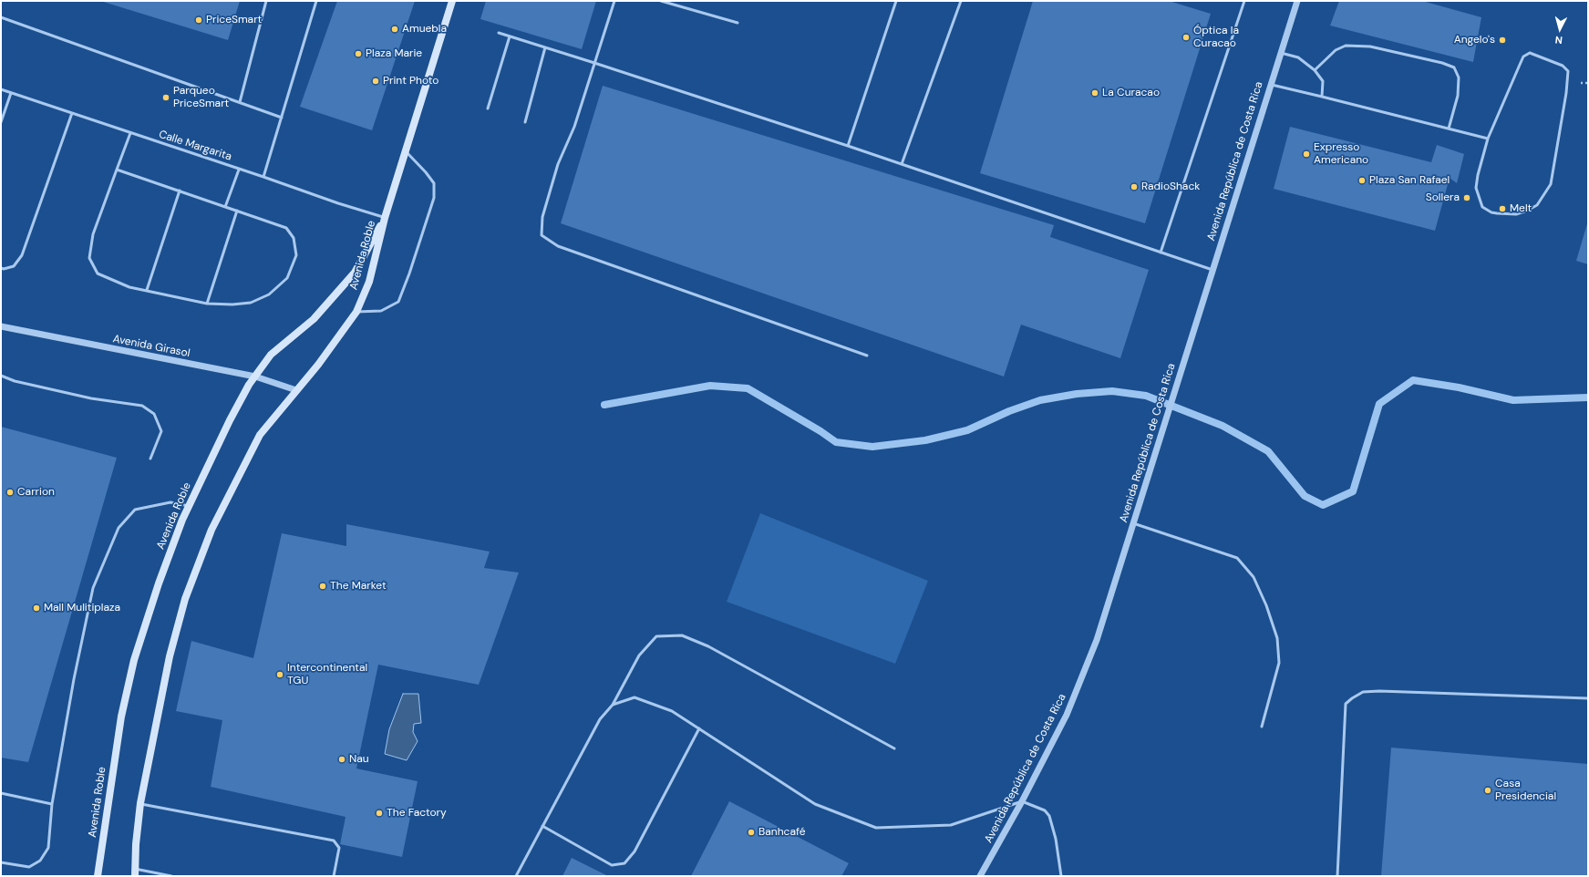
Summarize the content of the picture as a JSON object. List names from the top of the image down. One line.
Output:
{"streets":{"main road":["Avenida Roble"],"street":["Avenida República de Costa Rica","Avenida Girasol"],"lane":["Calle Margarita"]},"crossings":[["Calle Margarita","Avenida Roble"],["Avenida Roble","Avenida Girasol"]],"places":["PriceSmart","Amuebla","Óptica la Curacao","Angelo's","Plaza Marie","Print Photo","La Curacao","Parqueo PriceSmart","Expresso Americano","Plaza San Rafael","RadioShack","Sollera","Melt","Carrion","The Market","Mall Mulitiplaza","Intercontinental TGU","Nau","Casa Presidencial","The Factory","Banhcafé"],"north":"bottom"}
